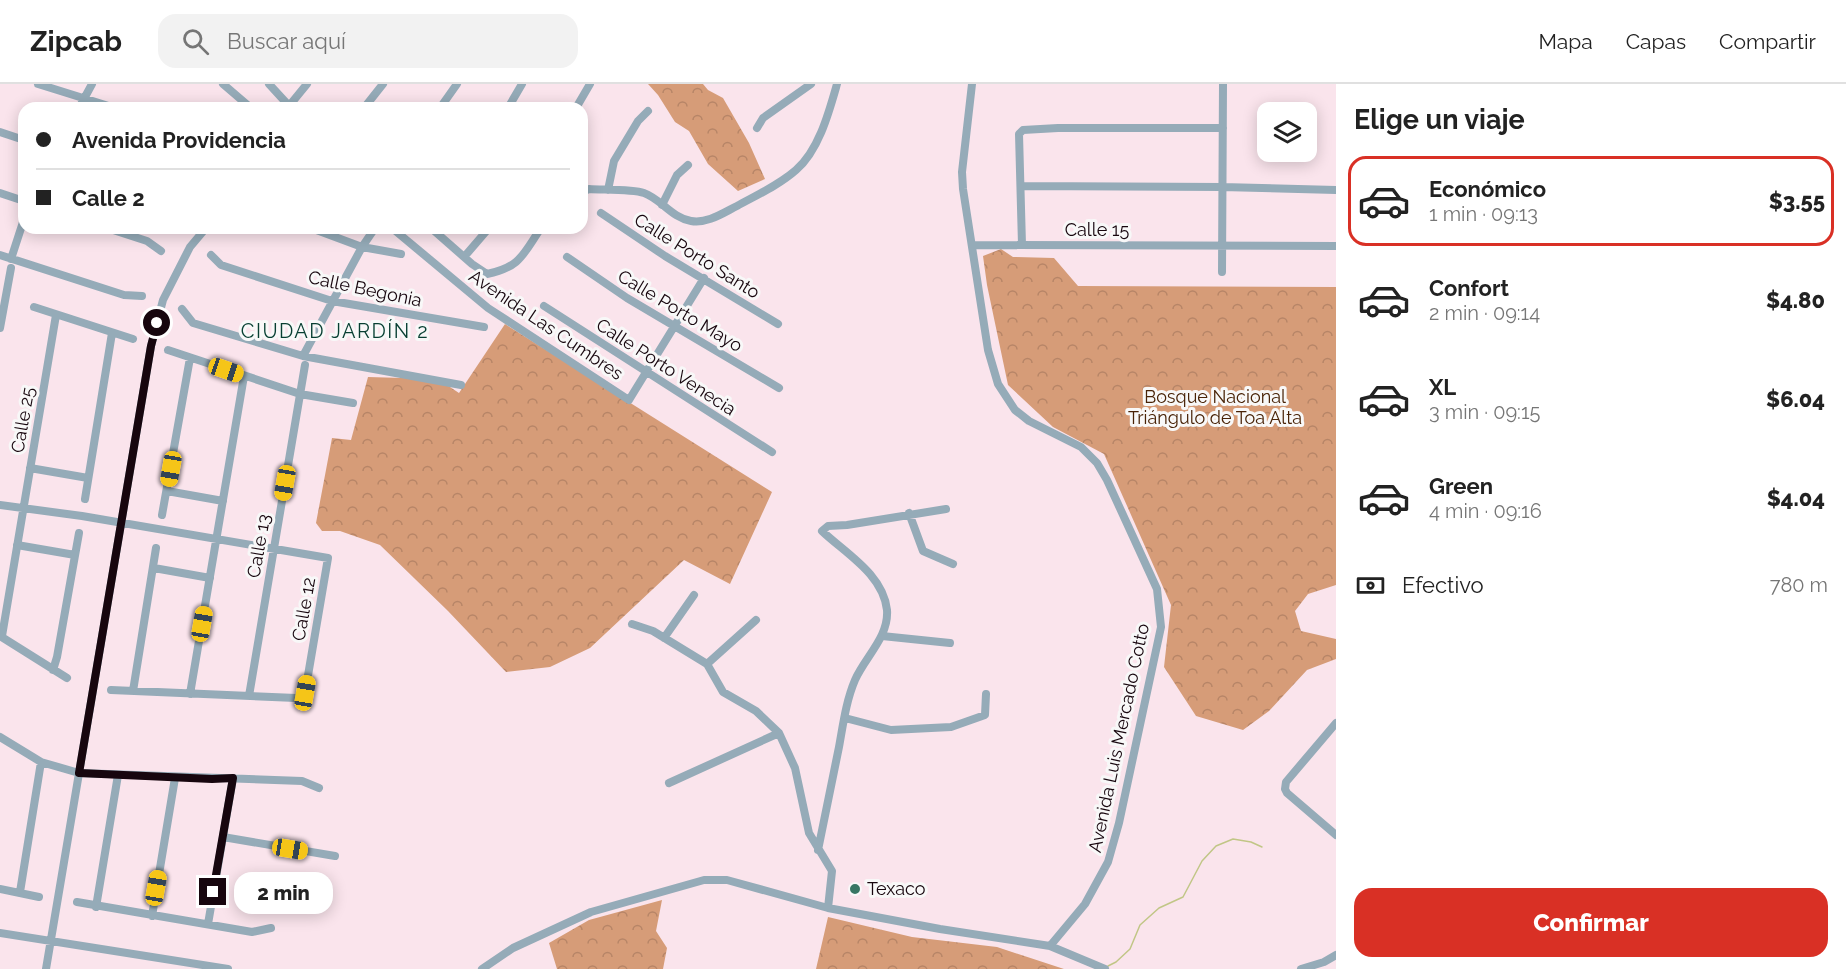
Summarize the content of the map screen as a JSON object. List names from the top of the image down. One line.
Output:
{"streets":{"street":["Calle 15","Calle Porto Santo","Calle Begonia","Calle Porto Mayo","Avenida Las Cumbres","Calle Porto Venecia","Calle 25","Calle 13","Calle 12","Avenida Luis Mercado Cotto"]},"crossings":[["Calle 15","Avenida Luis Mercado Cotto"],["Calle Begonia","Calle 13"],["Avenida Las Cumbres","Calle Porto Venecia"],["Calle 25","Calle 12"],["Calle 13","Calle 12"]],"districts":["CIUDAD JARDÍN 2"],"parks":["Bosque Nacional Triángulo de Toa Alta"],"places":["Texaco"],"page":{"header":"Zipcab","search":"Buscar aquí","nav":["Mapa","Capas","Compartir"],"heading":"Elige un viaje","banner":["Avenida Providencia","Calle 2"],"list":[{"name":"Económico","note":"1 min · 09:13","value":"$3.55"},{"name":"Confort","note":"2 min · 09:14","value":"$4.80"},{"name":"XL","note":"3 min · 09:15","value":"$6.04"},{"name":"Green","note":"4 min · 09:16","value":"$4.04"}],"pay":["Efectivo","780 m"],"bubble":"2 min","buttons":"Confirmar"}}
